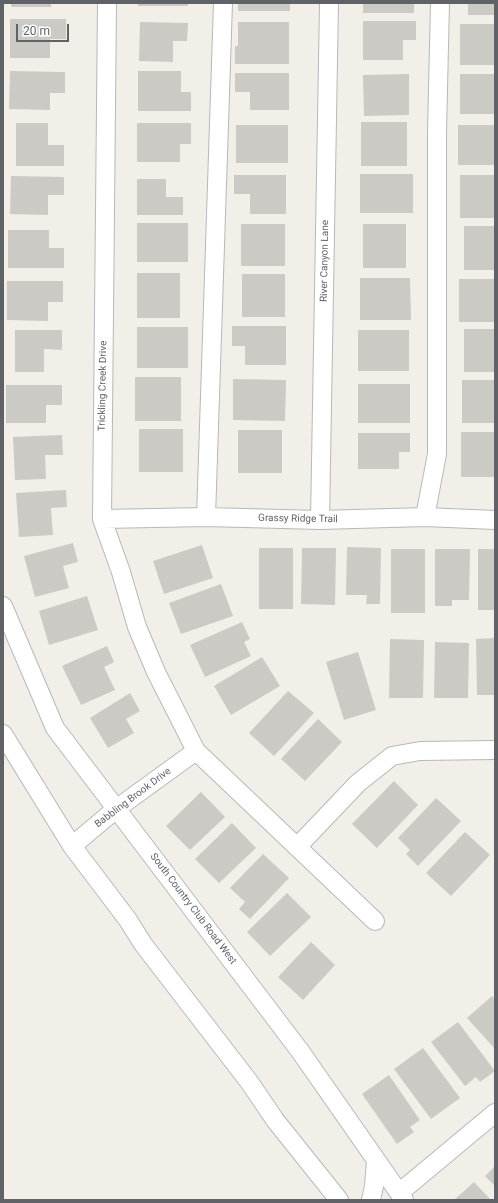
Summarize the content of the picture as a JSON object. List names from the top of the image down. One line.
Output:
{"streets":{"street":["River Canyon Lane","Trickling Creek Drive","Grassy Ridge Trail","Babbling Brook Drive","South Country Club Road West"]},"crossings":[["River Canyon Lane","Grassy Ridge Trail"],["Trickling Creek Drive","Grassy Ridge Trail"],["Trickling Creek Drive","Babbling Brook Drive"],["Babbling Brook Drive","South Country Club Road West"]],"scale_bar":"20 m"}
